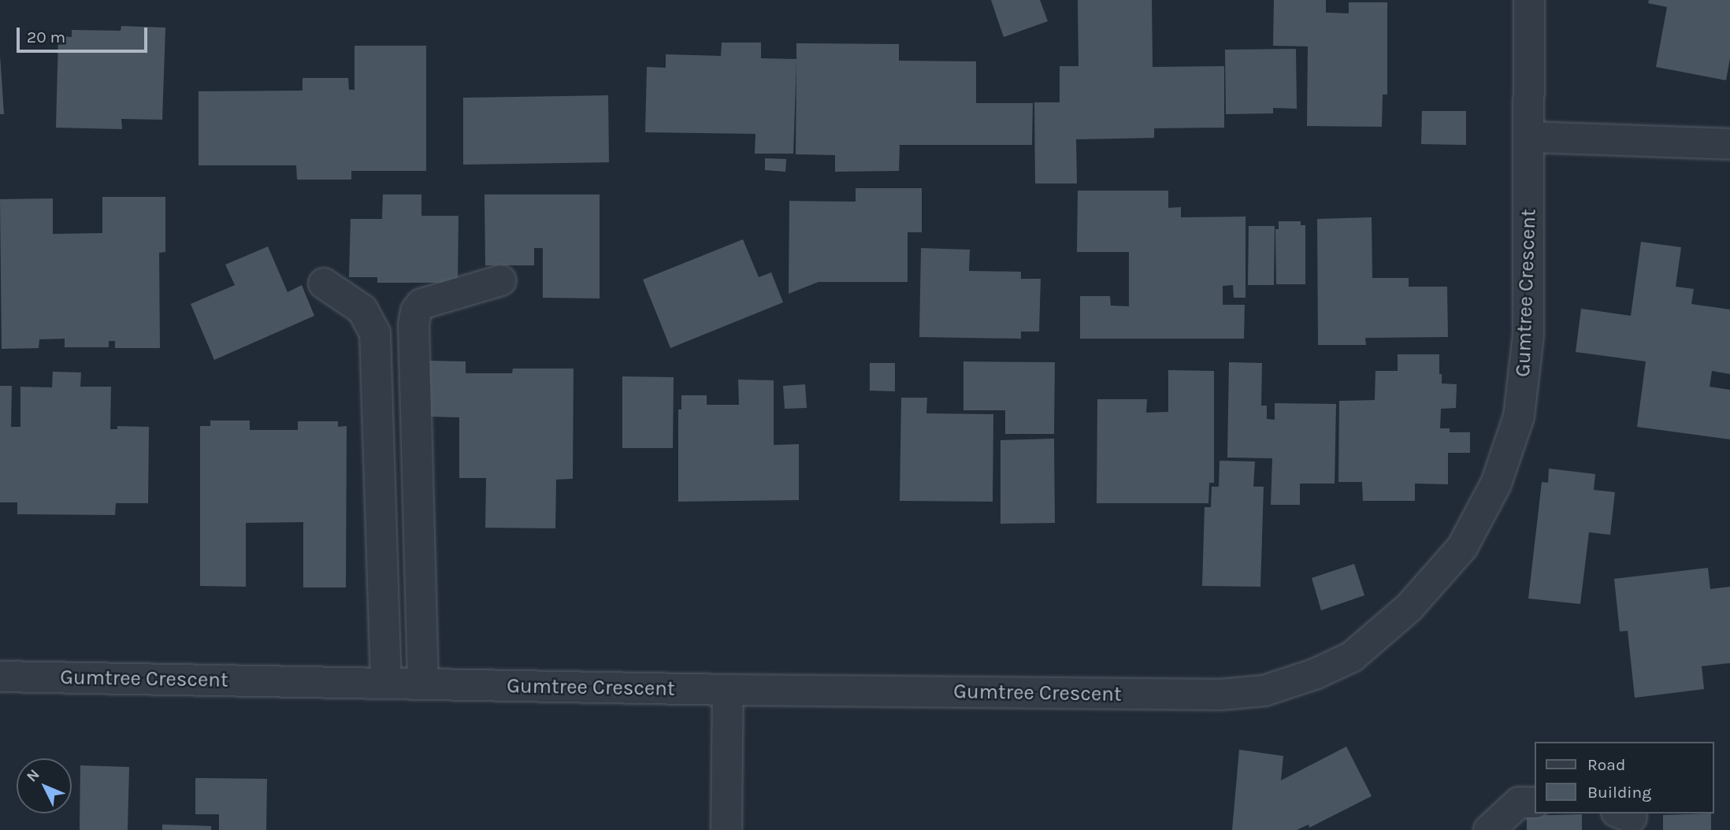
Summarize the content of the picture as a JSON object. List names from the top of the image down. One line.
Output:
{"streets":{"street":["Gumtree Crescent"]},"legend":["Road","Building"],"scale_bar":"20 m","north":"top left"}
